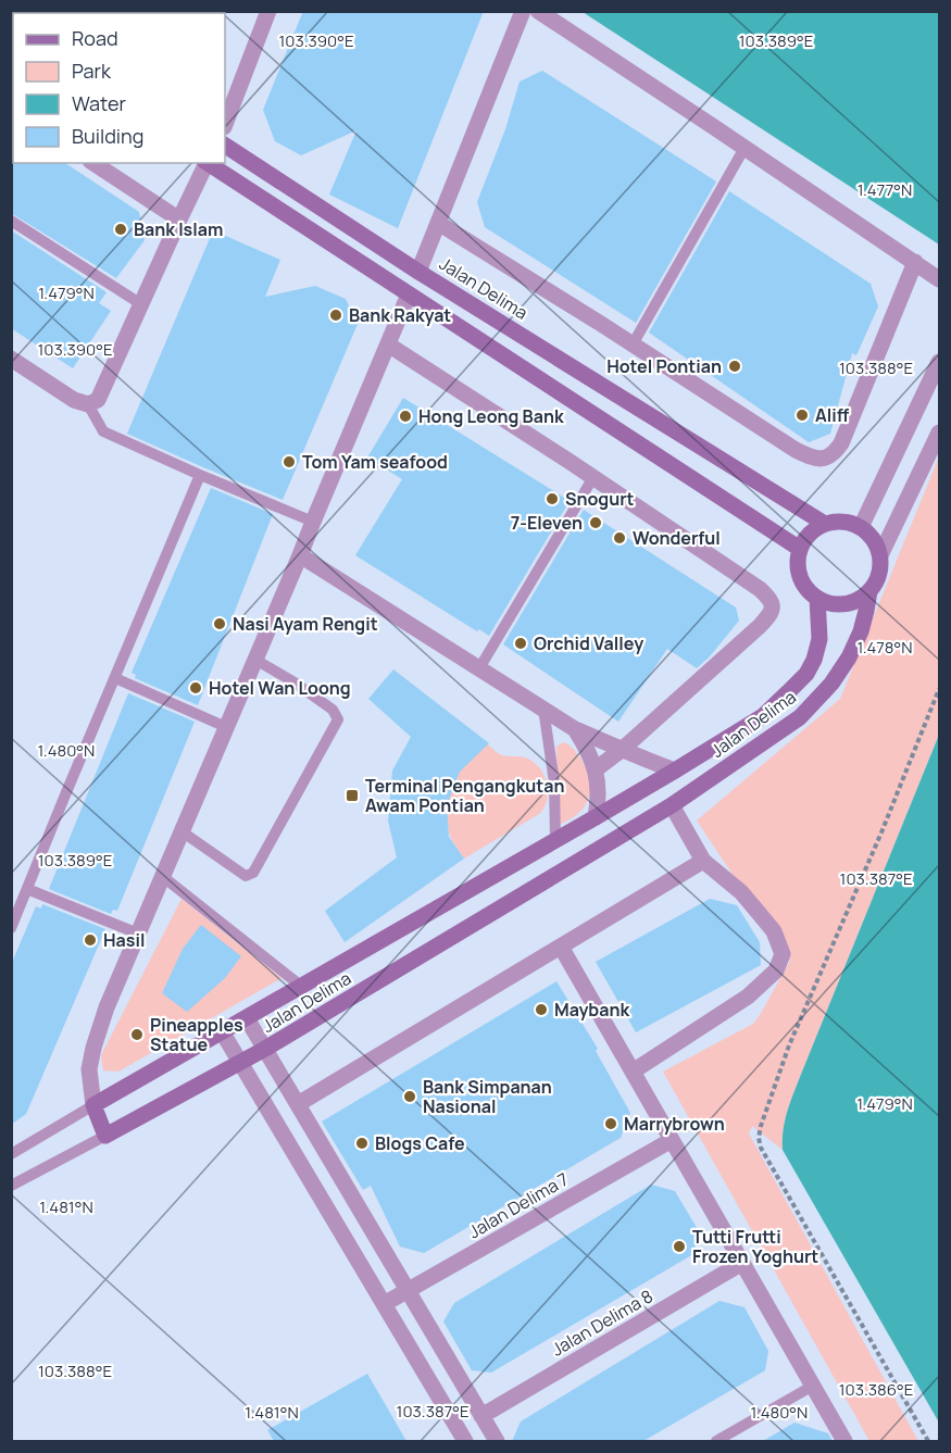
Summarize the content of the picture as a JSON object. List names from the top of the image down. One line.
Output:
{"streets":{"street":["Jalan Delima","Jalan Delima 7","Jalan Delima 8"]},"places":{"other":["Bank Islam","Bank Rakyat","Hotel Pontian","Aliff","Hong Leong Bank","Tom Yam seafood","Snogurt","7-Eleven","Wonderful","Nasi Ayam Rengit","Orchid Valley","Hotel Wan Loong","Hasil","Maybank","Pineapples Statue","Bank Simpanan Nasional","Marrybrown","Blogs Cafe","Tutti Frutti Frozen Yoghurt"],"transit":["Terminal Pengangkutan Awam Pontian"]},"legend":["Road","Park","Water","Building"],"coordinates":["103.390°E","103.389°E","1.477°N","1.479°N","103.388°E","1.478°N","1.480°N","103.387°E","1.481°N","103.386°E"]}
